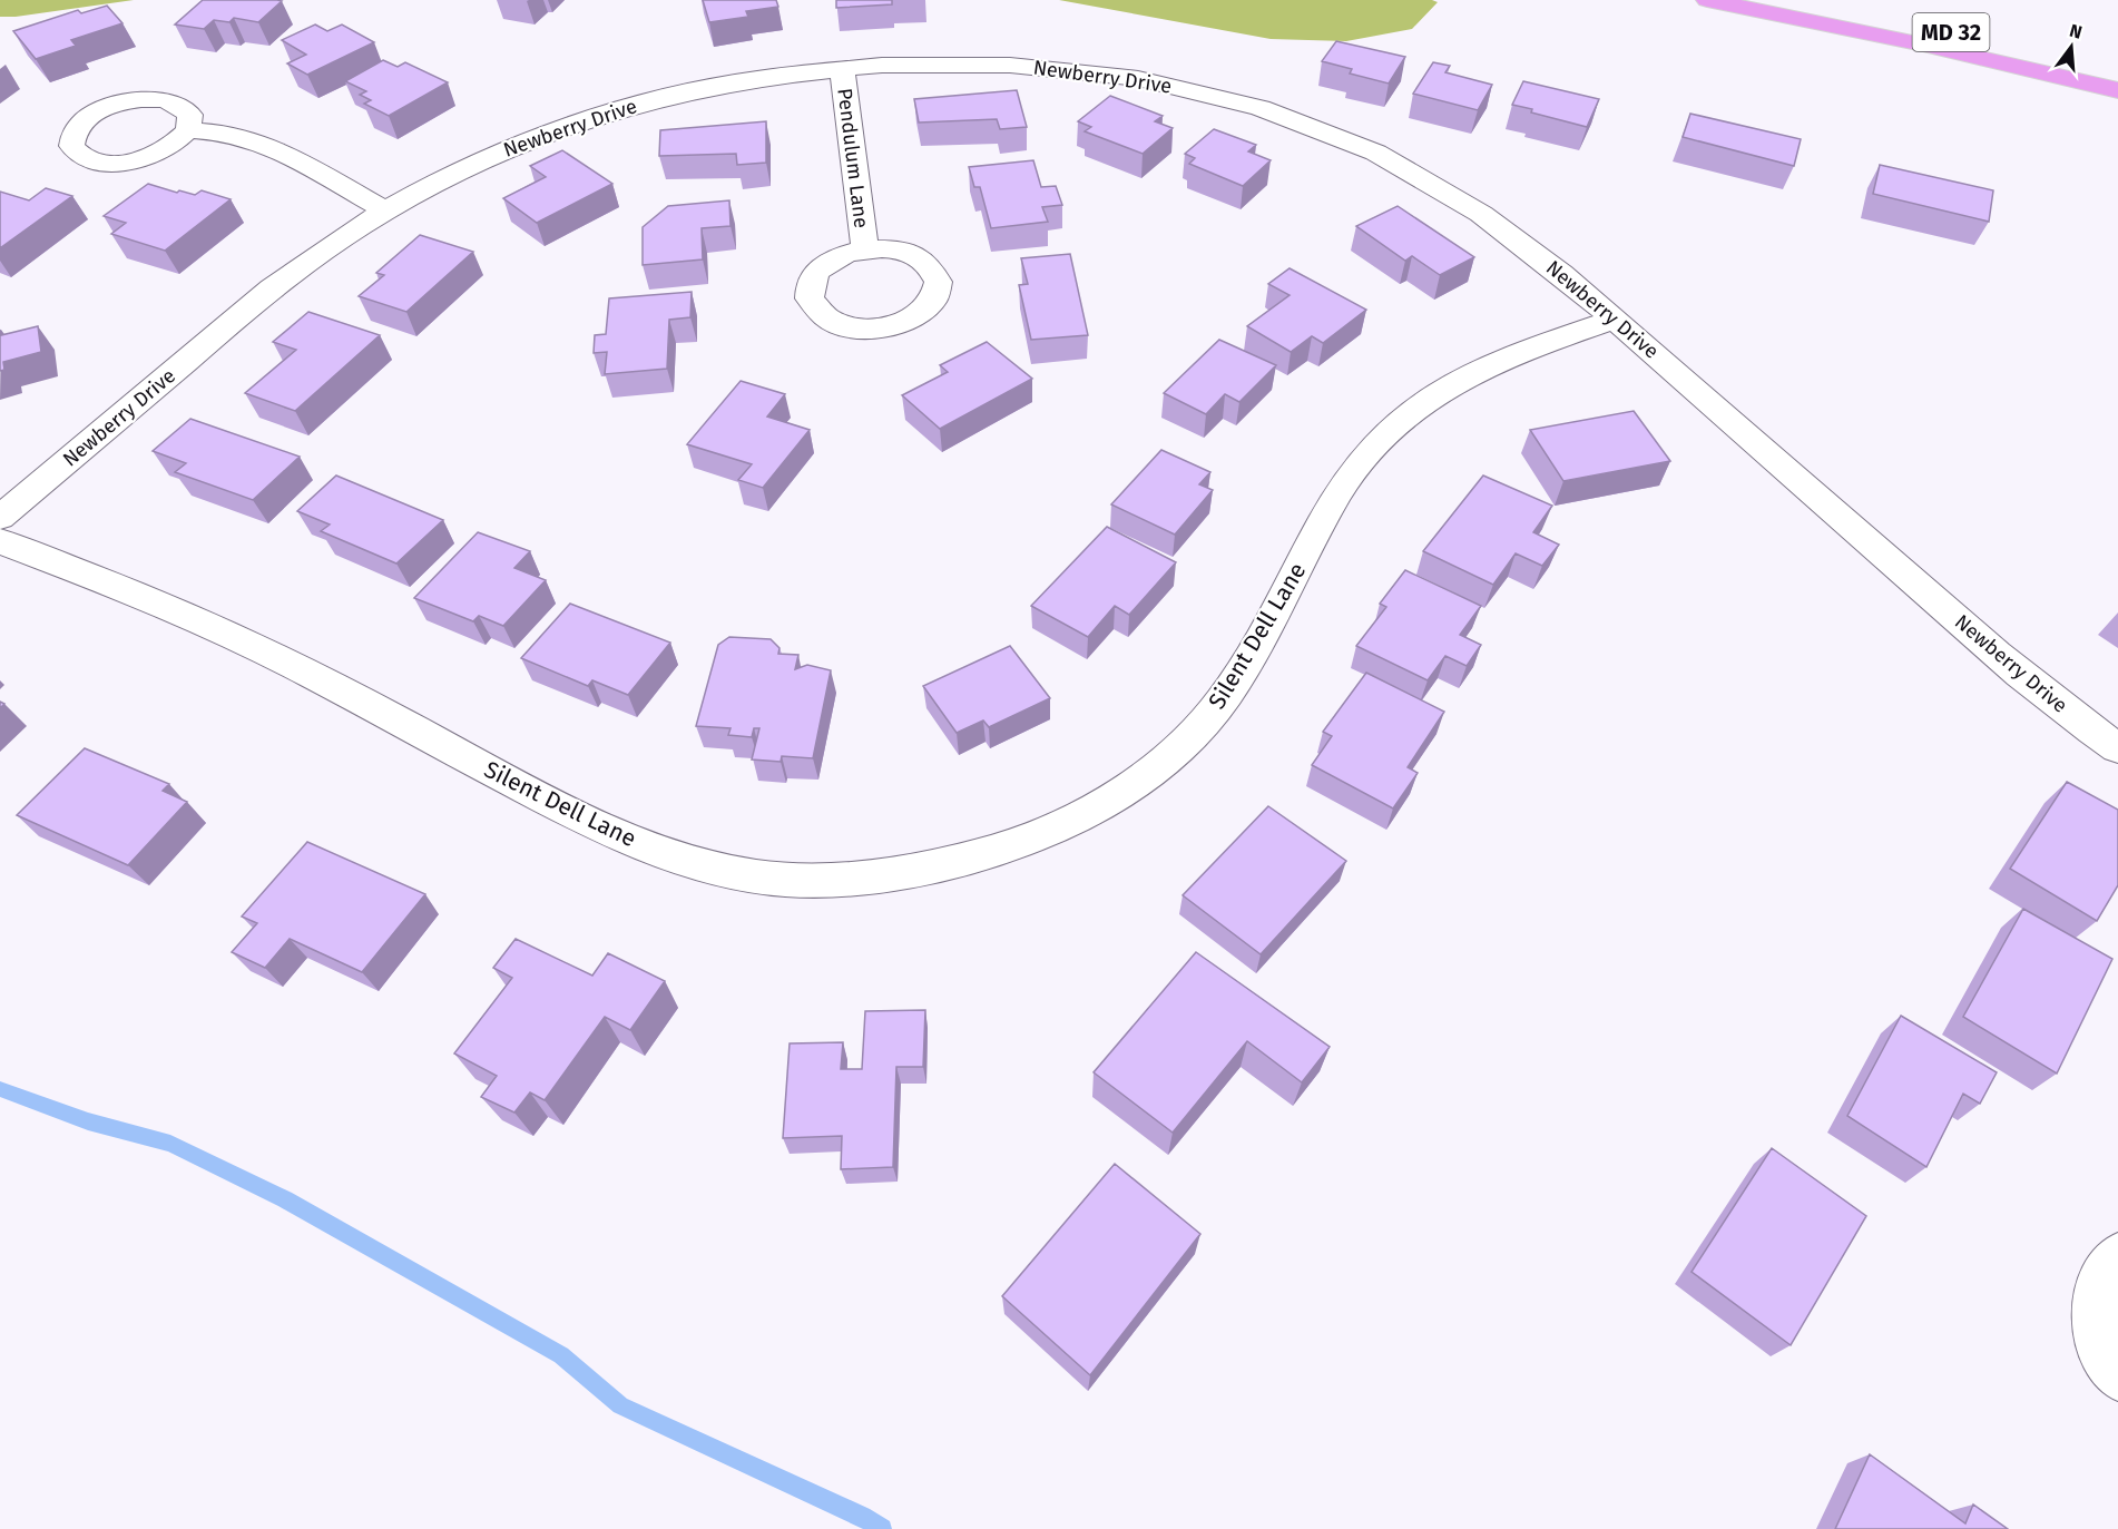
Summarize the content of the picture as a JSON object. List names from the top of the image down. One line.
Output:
{"streets":{"highway":["MD 32"],"street":["Newberry Drive","Pendulum Lane","Silent Dell Lane"]},"crossings":[["Newberry Drive","Pendulum Lane"],["Newberry Drive","Silent Dell Lane"]],"north":"top"}
